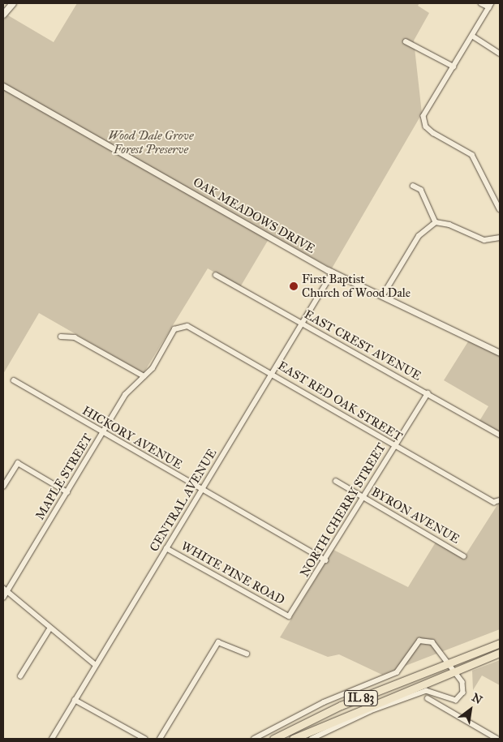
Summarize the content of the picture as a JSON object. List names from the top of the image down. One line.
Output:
{"streets":{"highway":["IL 83"],"street":["OAK MEADOWS DRIVE","EAST CREST AVENUE","EAST RED OAK STREET","HICKORY AVENUE","MAPLE STREET","CENTRAL AVENUE","NORTH CHERRY STREET","BYRON AVENUE","WHITE PINE ROAD"]},"crossings":[["OAK MEADOWS DRIVE","CENTRAL AVENUE"],["EAST CREST AVENUE","CENTRAL AVENUE"],["EAST CREST AVENUE","NORTH CHERRY STREET"],["EAST RED OAK STREET","MAPLE STREET"],["EAST RED OAK STREET","CENTRAL AVENUE"],["EAST RED OAK STREET","NORTH CHERRY STREET"],["HICKORY AVENUE","MAPLE STREET"],["HICKORY AVENUE","CENTRAL AVENUE"],["HICKORY AVENUE","NORTH CHERRY STREET"],["CENTRAL AVENUE","WHITE PINE ROAD"],["NORTH CHERRY STREET","BYRON AVENUE"],["NORTH CHERRY STREET","WHITE PINE ROAD"]],"parks":["Wood Dale Grove Forest Preserve"],"places":["First Baptist Church of Wood Dale"],"north":"top right"}
